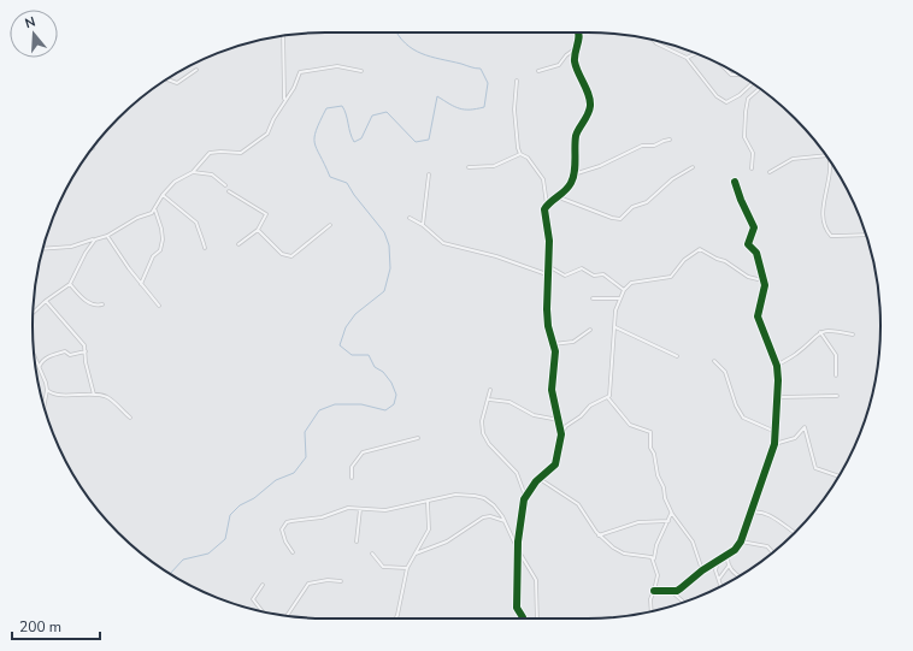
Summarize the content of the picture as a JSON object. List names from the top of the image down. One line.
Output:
{"scale_bar":"200 m","north":"top"}
